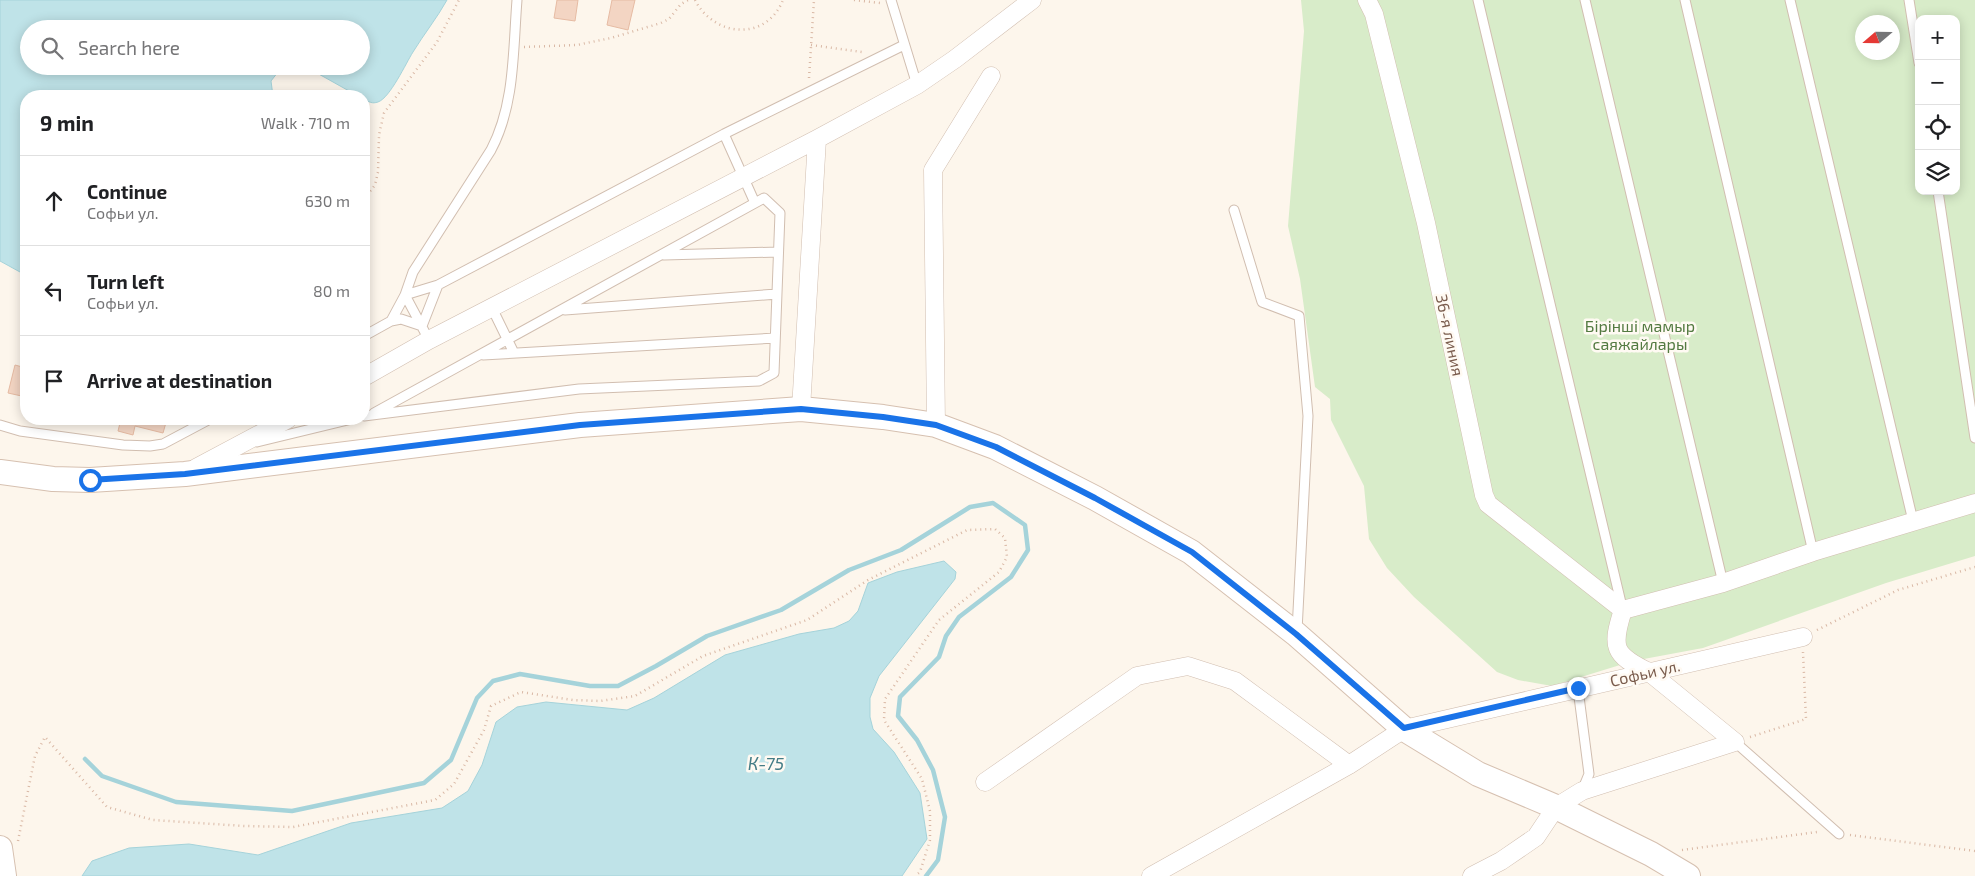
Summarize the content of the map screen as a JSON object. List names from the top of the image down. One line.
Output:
{"streets":{"street":["36-я линия","Софьи ул."]},"water":["К-75"],"parks":["Бірінші мамыр саяжайлары"],"north":"left","page":{"map_buttons":["+","−"],"search":"Search here","heading":["9 min","Walk · 710 m"],"list":[["Continue","Софьи ул.","630 m"],["Turn left","Софьи ул.","80 m"],"Arrive at destination"]}}
